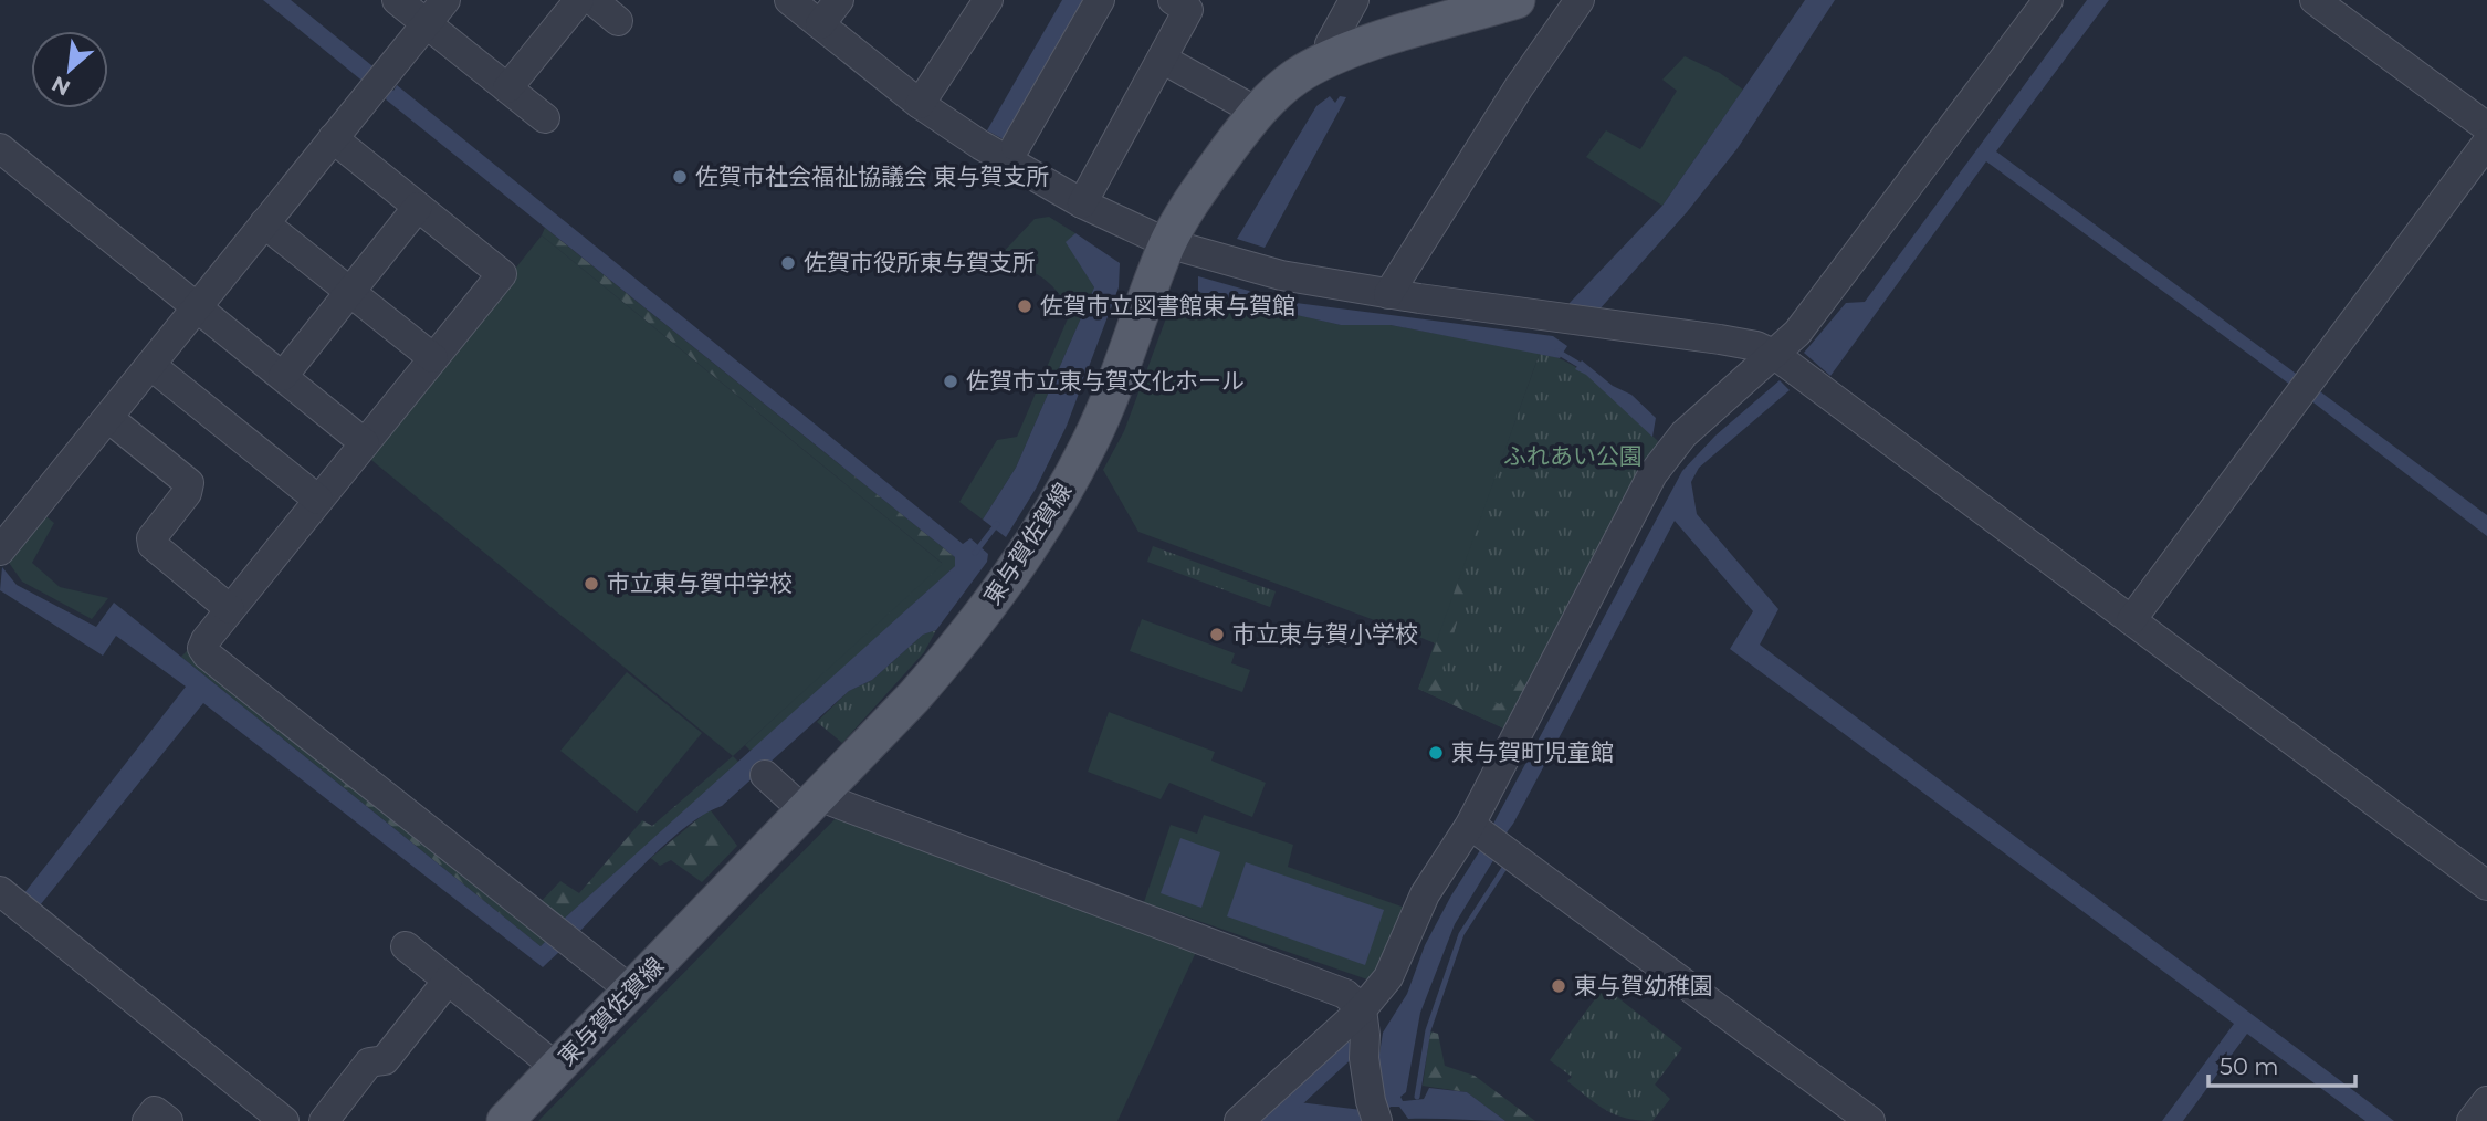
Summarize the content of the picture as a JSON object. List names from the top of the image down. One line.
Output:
{"streets":{"main road":["東与賀佐賀線"]},"parks":["ふれあい公園"],"places":["佐賀市社会福祉協議会 東与賀支所","佐賀市役所東与賀支所","佐賀市立図書館東与賀館","佐賀市立東与賀文化ホール","市立東与賀中学校","市立東与賀小学校","東与賀町児童館","東与賀幼稚園"],"scale_bar":"50 m","north":"bottom left"}
